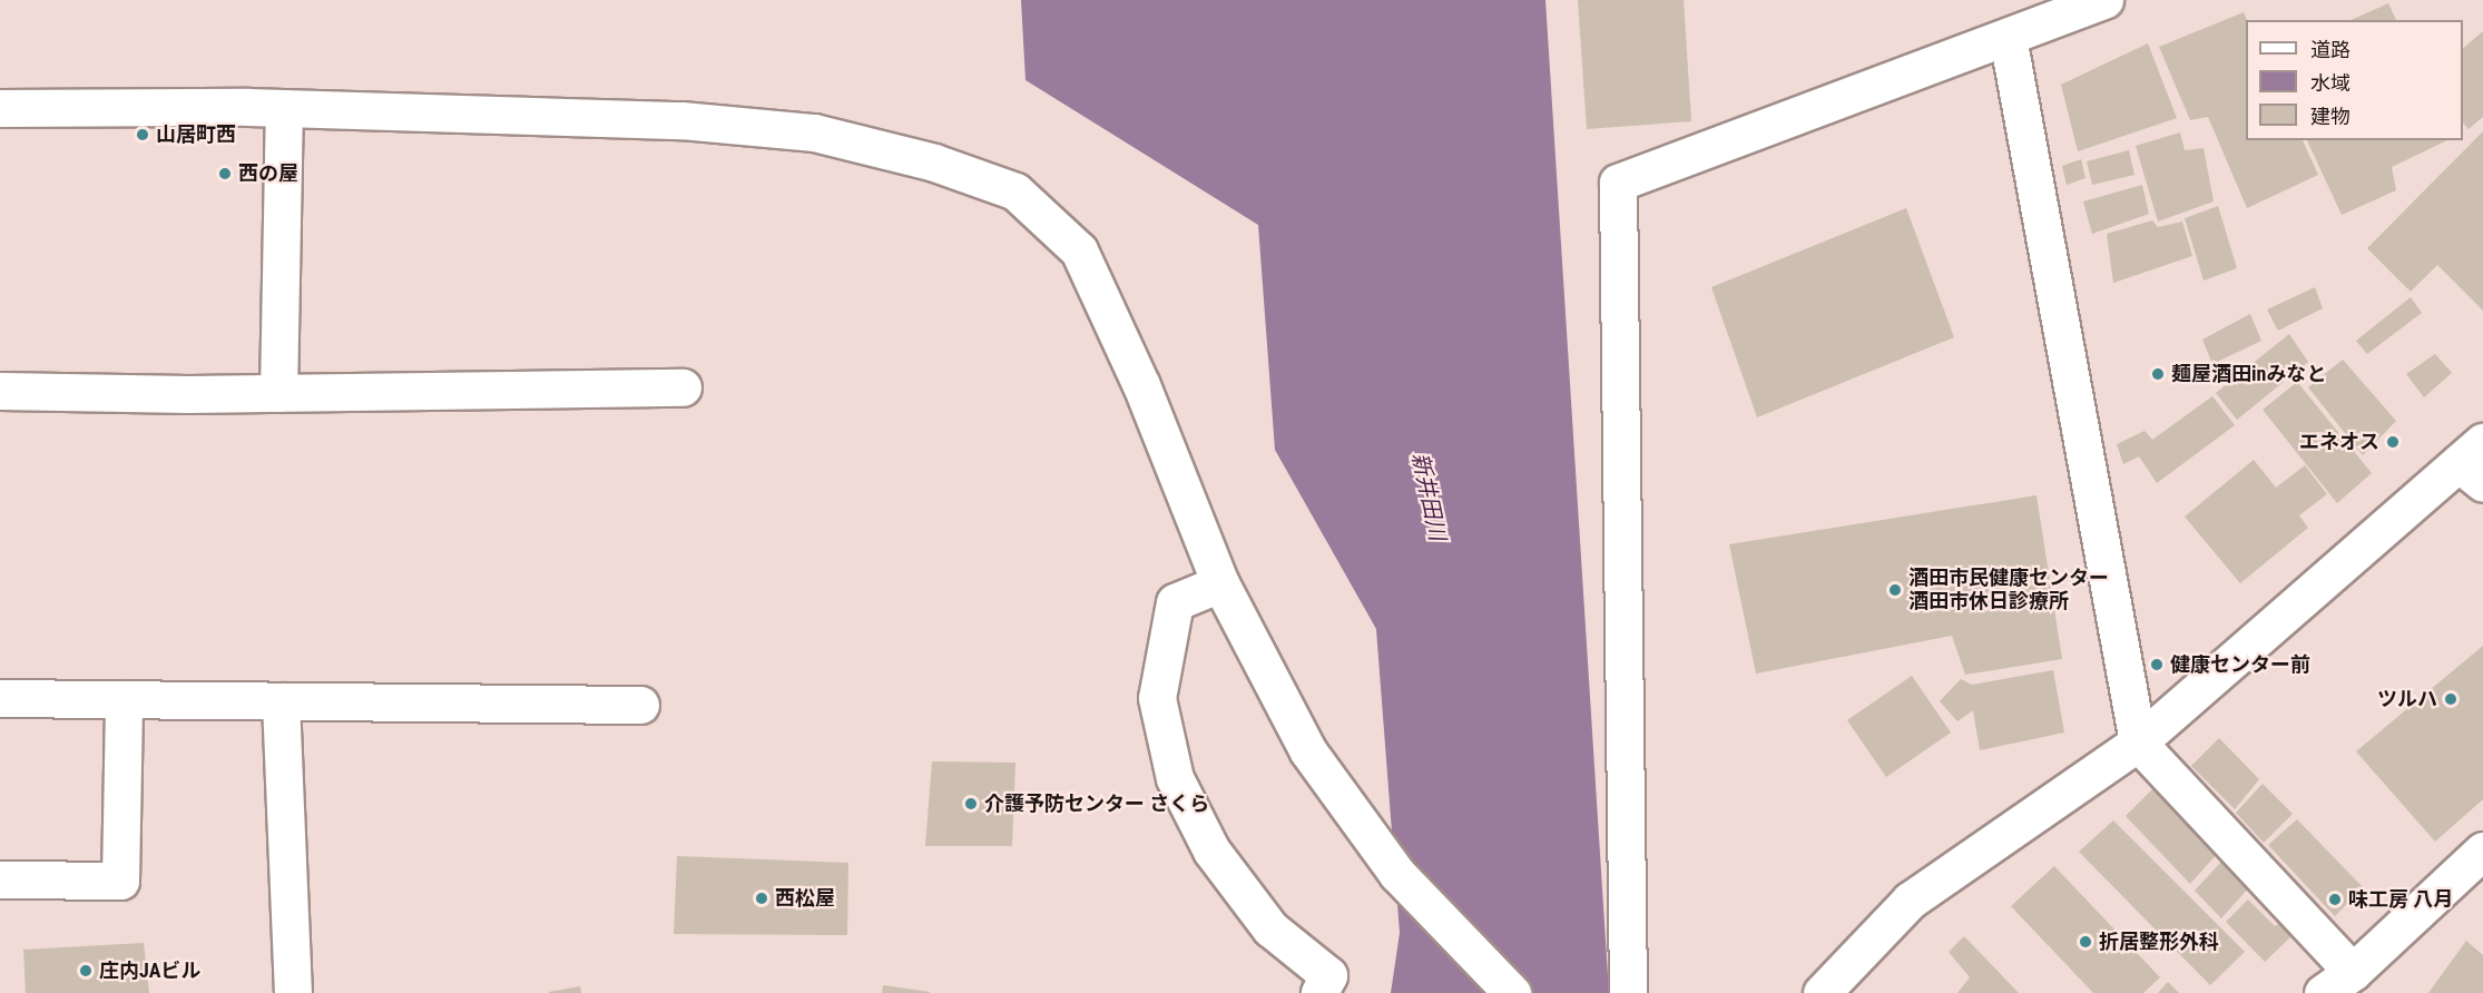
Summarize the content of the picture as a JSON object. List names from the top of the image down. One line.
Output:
{"water":["新井田川"],"places":["山居町西","西の屋","麺屋酒田inみなと","エネオス","酒田市民健康センター 酒田市休日診療所","健康センター前","ツルハ","介護予防センター さくら","西松屋","味工房 八月","折居整形外科","庄内JAビル"],"legend":["道路","水域","建物"]}
